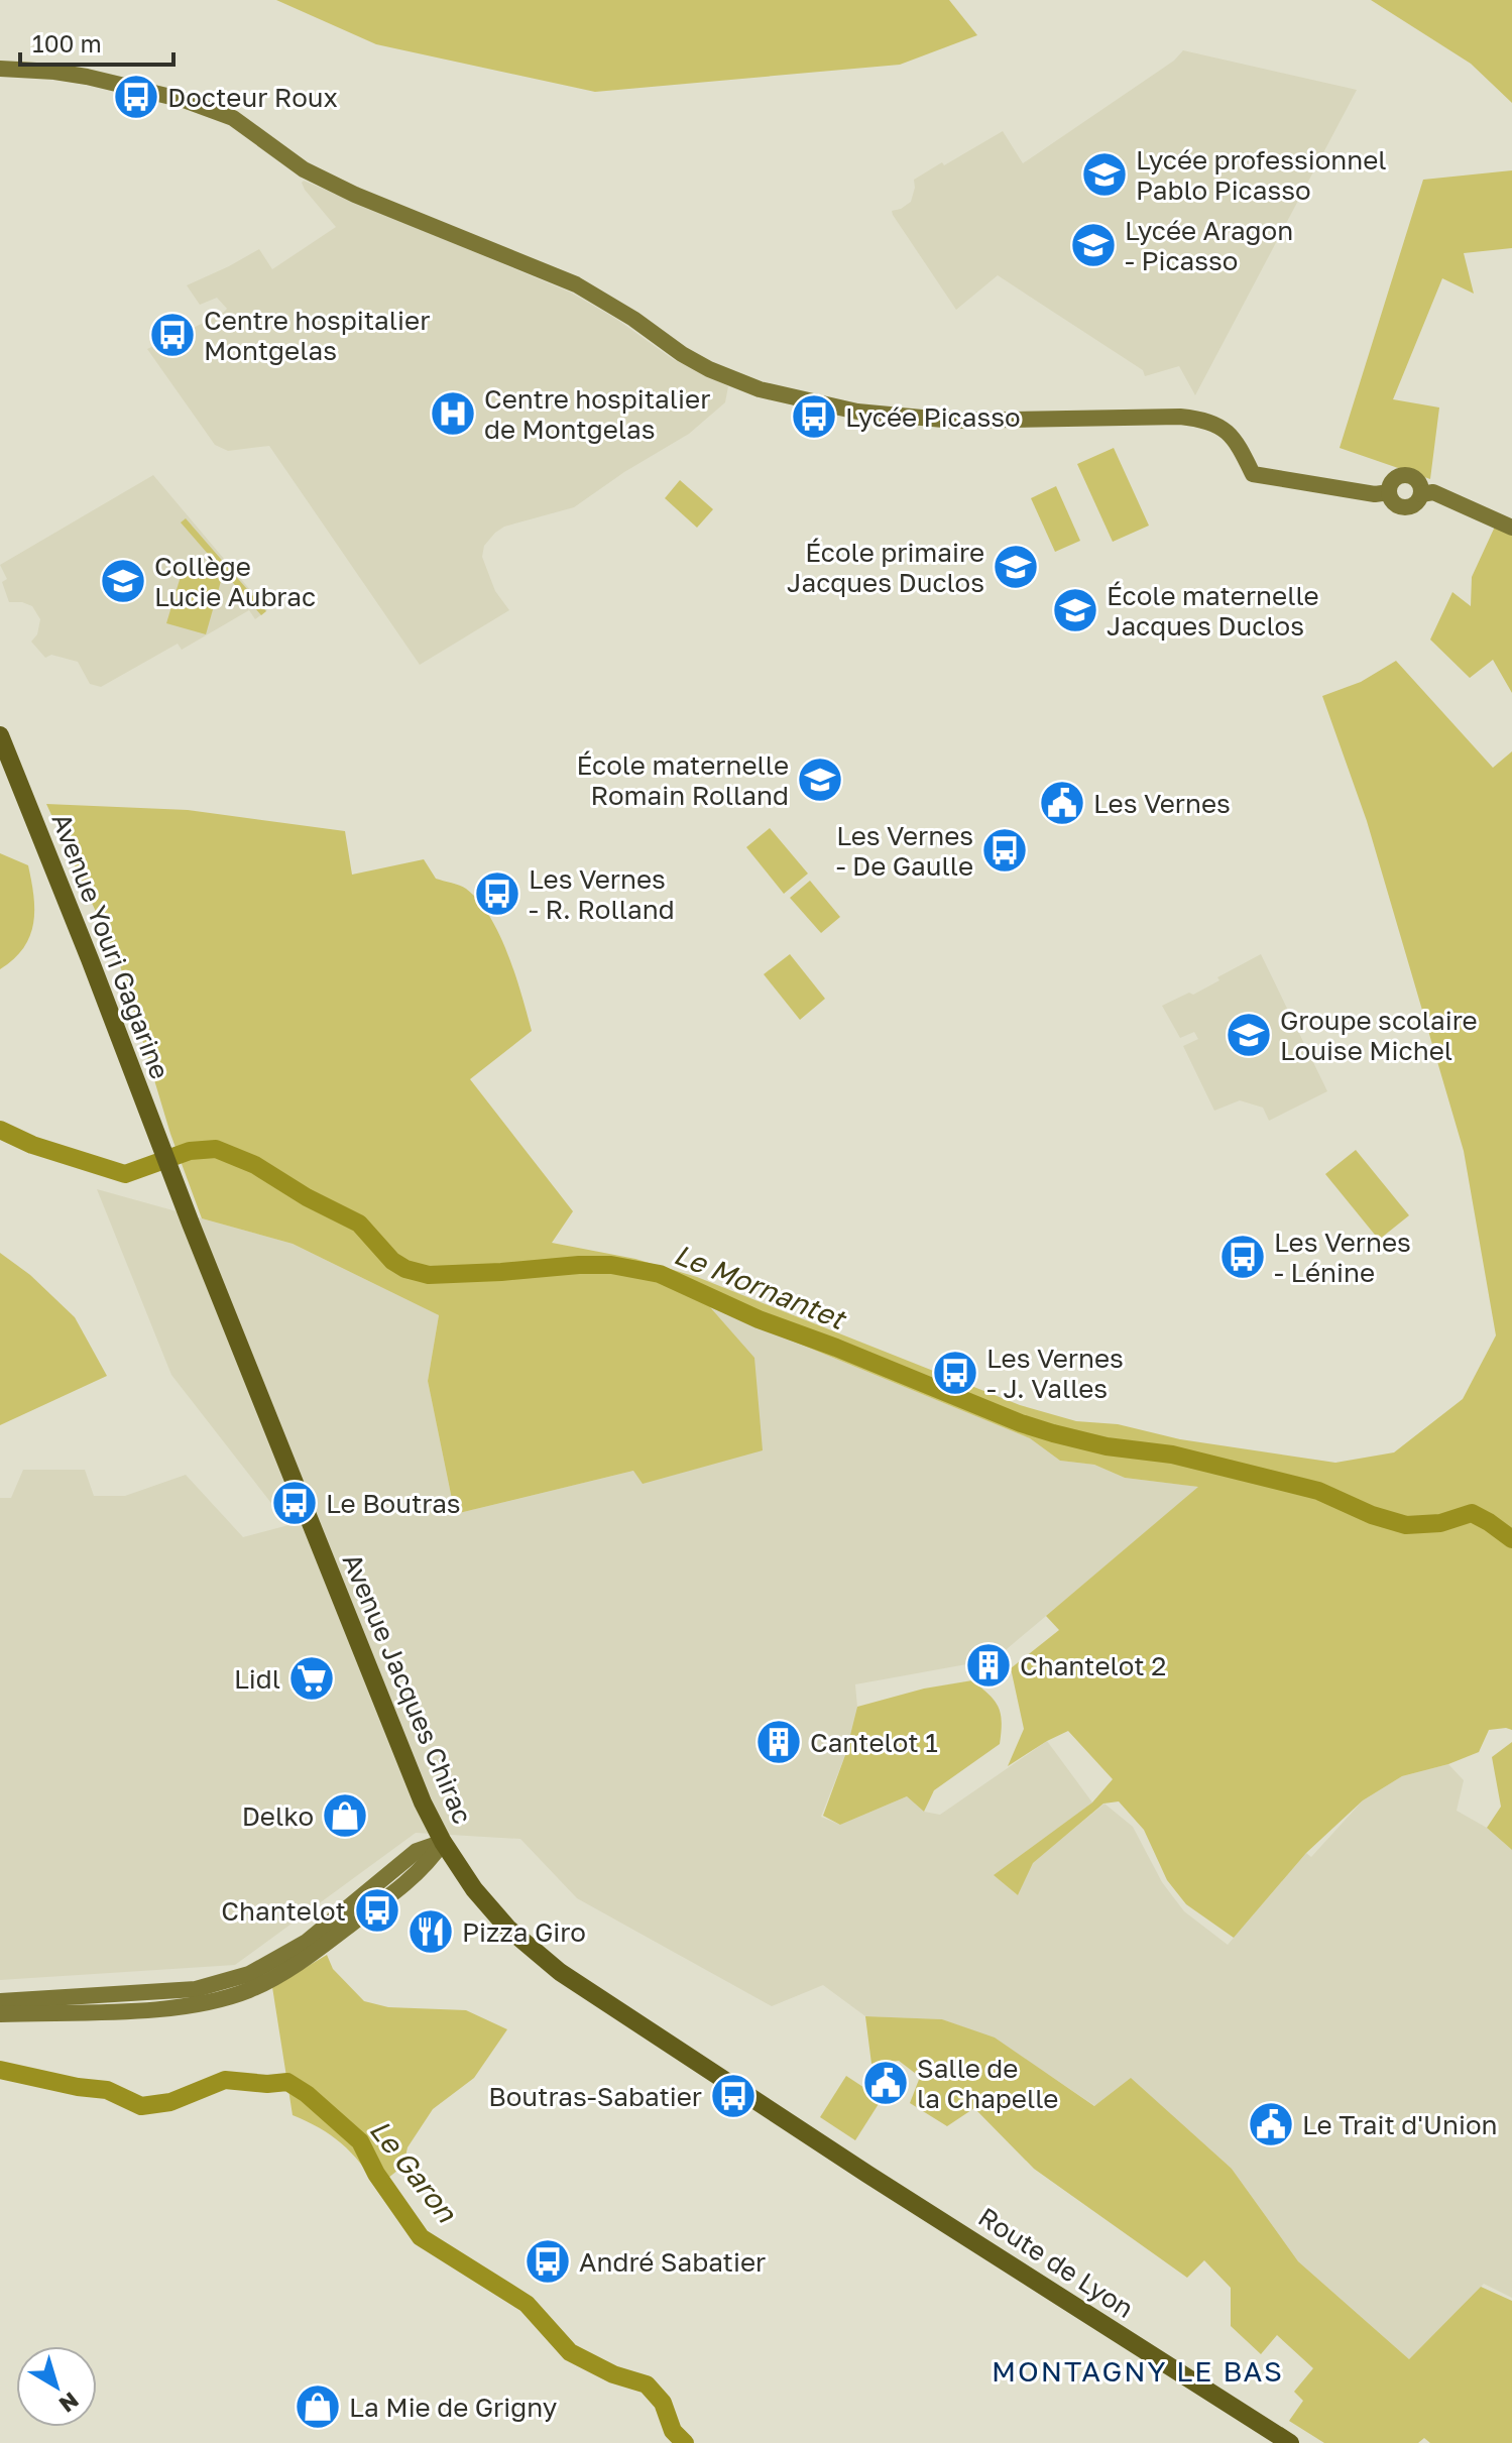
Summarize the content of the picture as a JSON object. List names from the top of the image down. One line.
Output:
{"streets":{"main road":["Avenue Youri Gagarine","Avenue Jacques Chirac","Route de Lyon"]},"crossings":[["Avenue Youri Gagarine","Avenue Jacques Chirac"],["Avenue Jacques Chirac","Route de Lyon"]],"districts":["MONTAGNY LE BAS"],"water":["Le Mornantet","Le Garon"],"places":{"bus stop":["Docteur Roux","Centre hospitalier Montgelas","Lycée Picasso","Les Vernes - De Gaulle","Les Vernes - R. Rolland","Les Vernes - Lénine","Les Vernes - J. Valles","Le Boutras","Chantelot","Boutras-Sabatier","André Sabatier"],"school or university":["Lycée professionnel Pablo Picasso","Lycée Aragon - Picasso","École primaire Jacques Duclos","Collège Lucie Aubrac","École maternelle Jacques Duclos","École maternelle Romain Rolland","Groupe scolaire Louise Michel"],"hospital":["Centre hospitalier de Montgelas"],"public building":["Les Vernes","Salle de la Chapelle","Le Trait d'Union"],"building":["Chantelot 2","Cantelot 1"],"supermarket":["Lidl"],"shop":["Delko","La Mie de Grigny"],"restaurant":["Pizza Giro"]},"scale_bar":"100 m","north":"bottom right"}
